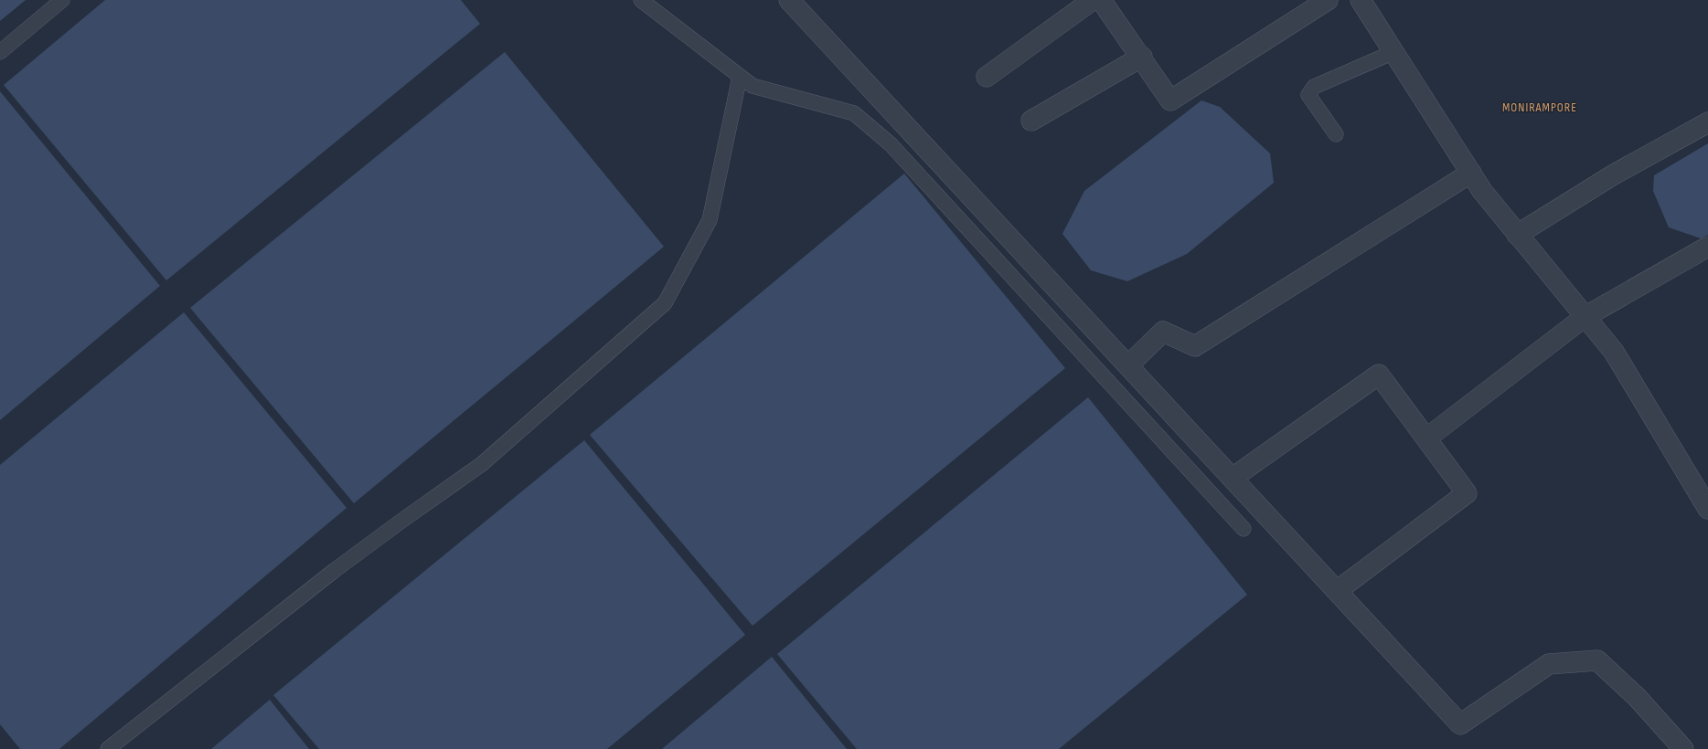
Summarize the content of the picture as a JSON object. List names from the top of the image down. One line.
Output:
{"districts":["MONIRAMPORE"]}
